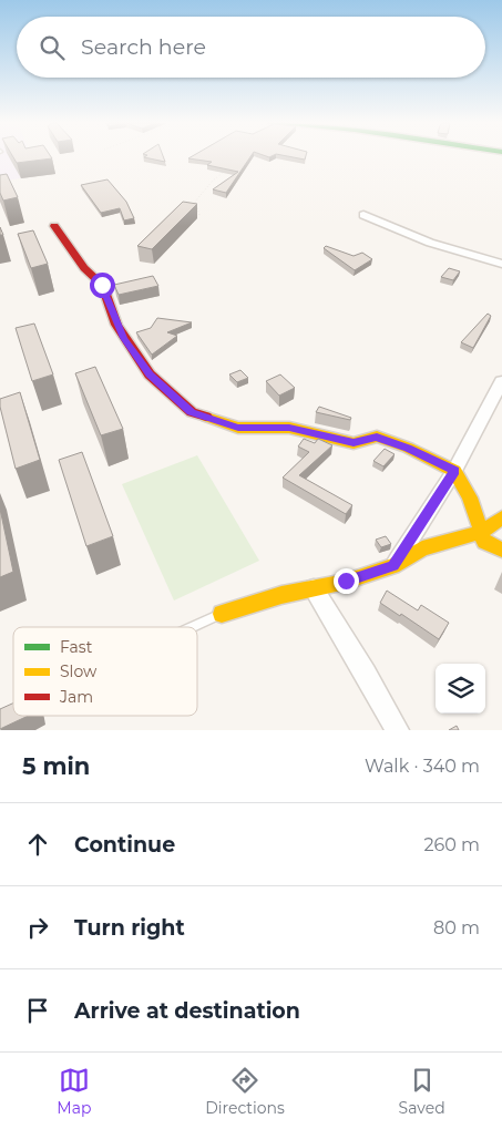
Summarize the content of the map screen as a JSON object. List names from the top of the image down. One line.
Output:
{"legend":["Fast","Slow","Jam"],"page":{"search":"Search here","heading":["5 min","Walk · 340 m"],"list":[["Continue","260 m"],["Turn right","80 m"],"Arrive at destination"],"nav":["Map","Directions","Saved"]}}
